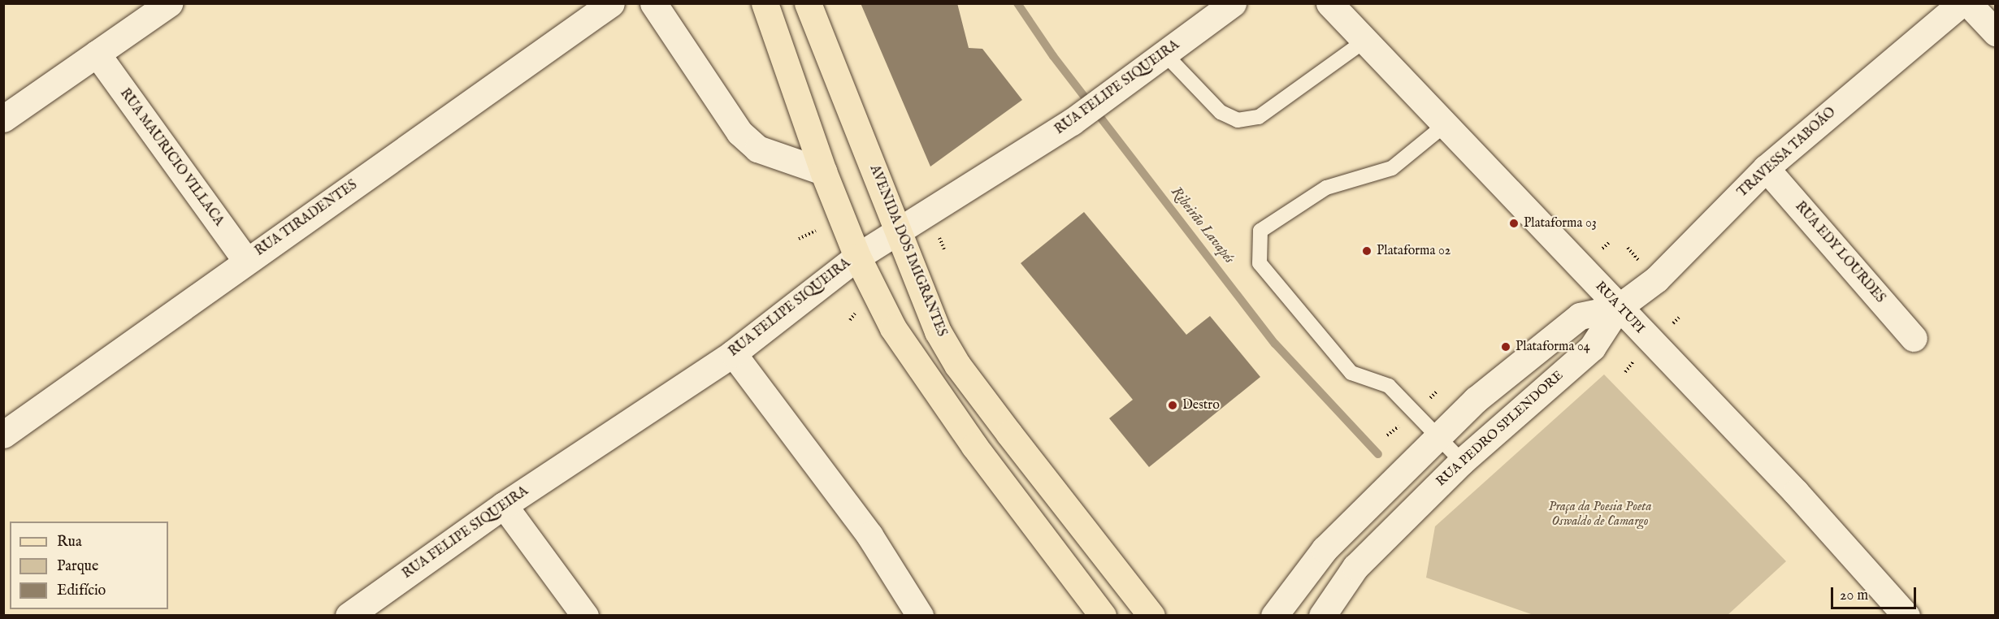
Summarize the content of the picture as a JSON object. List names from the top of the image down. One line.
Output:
{"streets":{"main road":["AVENIDA DOS IMIGRANTES"],"street":["RUA FELIPE SIQUEIRA","TRAVESSA TABOÃO","RUA MAURICIO VILLACA","RUA TIRADENTES","RUA EDY LOURDES","RUA TUPI","RUA PEDRO SPLENDORE"]},"crossings":[["RUA FELIPE SIQUEIRA","AVENIDA DOS IMIGRANTES"],["TRAVESSA TABOÃO","RUA EDY LOURDES"],["TRAVESSA TABOÃO","RUA TUPI"],["TRAVESSA TABOÃO","RUA PEDRO SPLENDORE"],["RUA MAURICIO VILLACA","RUA TIRADENTES"],["RUA TUPI","RUA PEDRO SPLENDORE"]],"water":["Ribeirão Lavapés"],"parks":["Praça da Poesia Poeta Oswaldo de Camargo"],"places":["Plataforma 03","Plataforma 02","Plataforma 04","Destro"],"legend":["Rua","Parque","Edifício"],"scale_bar":"20 m"}
